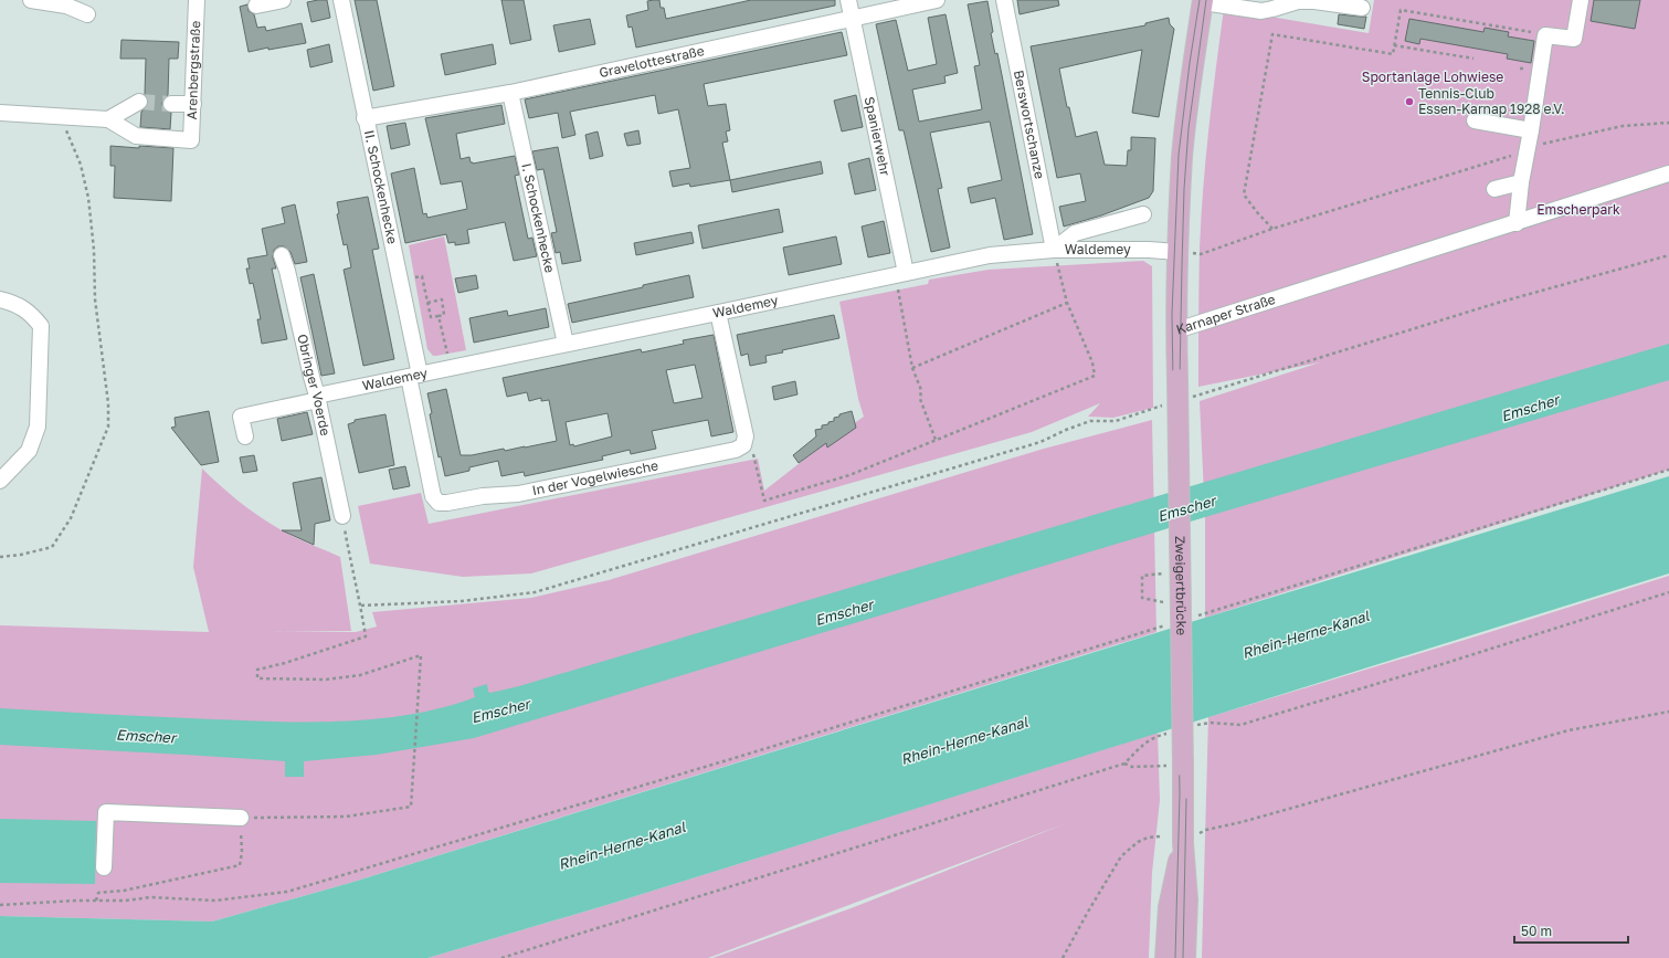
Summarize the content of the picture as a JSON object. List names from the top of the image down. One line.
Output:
{"streets":{"main road":["Karnaper Straße","Zweigertbrücke"],"street":["Gravelottestraße","Arenbergstraße","Berswortschanze","Spanierwehr","II. Schockenhecke","I. Schockenhecke","Waldemey","Obringer Voerde","In der Vogelwiesche"]},"crossings":[["Gravelottestraße","Spanierwehr"],["Gravelottestraße","II. Schockenhecke"],["Gravelottestraße","I. Schockenhecke"],["Berswortschanze","Waldemey"],["Spanierwehr","Waldemey"],["II. Schockenhecke","Waldemey"],["II. Schockenhecke","In der Vogelwiesche"],["I. Schockenhecke","Waldemey"],["Waldemey","Karnaper Straße"],["Waldemey","Obringer Voerde"],["Waldemey","In der Vogelwiesche"],["Karnaper Straße","Zweigertbrücke"]],"water":["Emscher","Rhein-Herne-Kanal"],"parks":["Sportanlage Lohwiese","Emscherpark"],"places":["Tennis-Club Essen-Karnap 1928 e.V."],"scale_bar":"50 m"}
